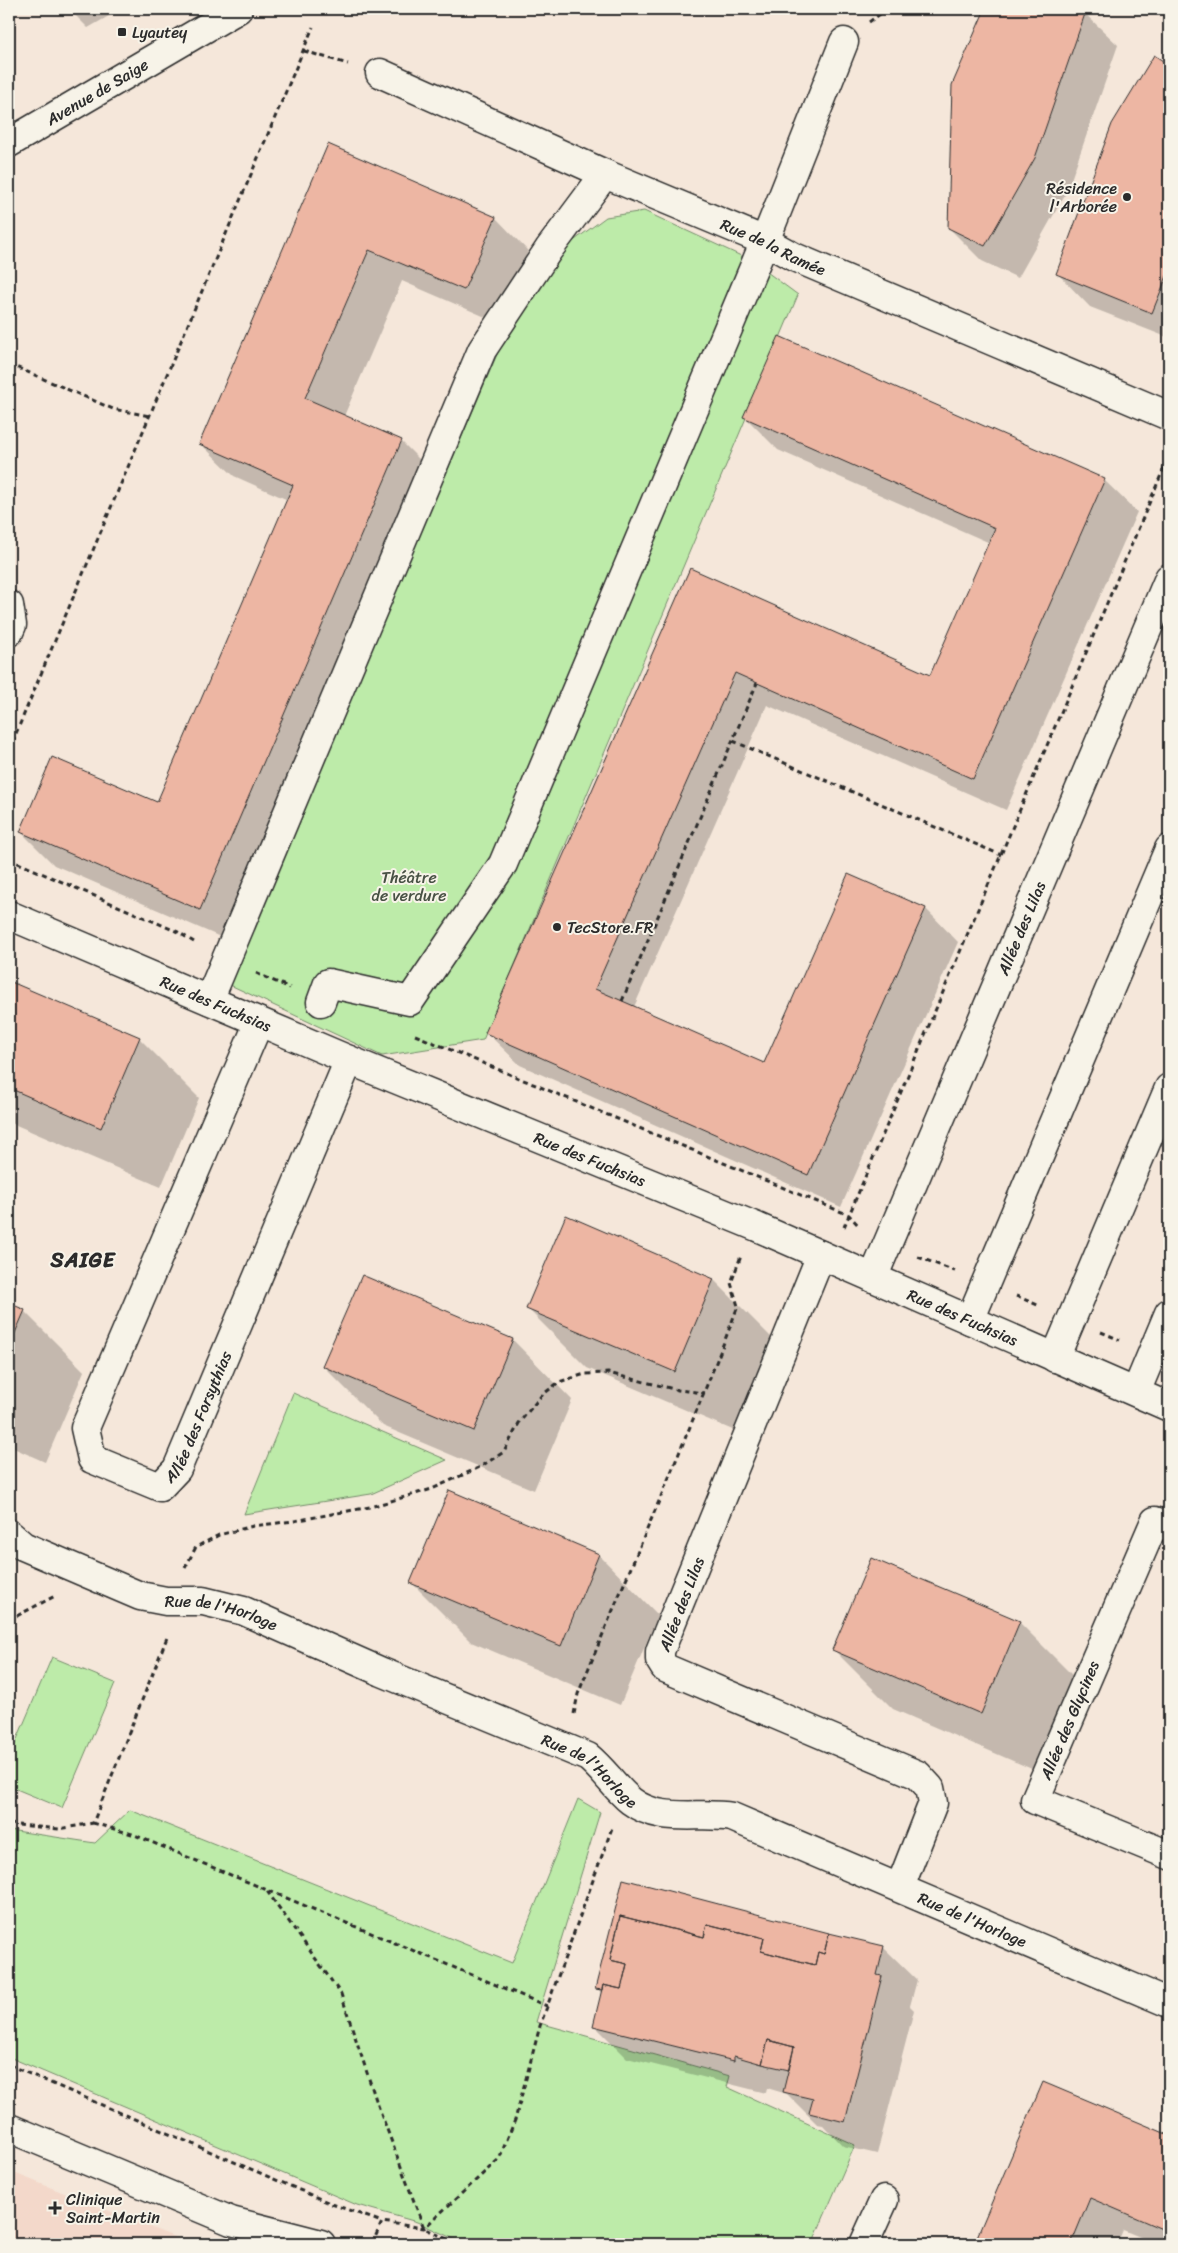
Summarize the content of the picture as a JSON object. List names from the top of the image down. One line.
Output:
{"streets":{"street":["Avenue de Saige","Rue de la Ramée","Allée des Lilas","Rue des Fuchsias","Allée des Forsythias","Rue de l'Horloge","Allée des Glycines"]},"crossings":[["Allée des Lilas","Rue des Fuchsias"],["Allée des Lilas","Rue de l'Horloge"],["Rue des Fuchsias","Allée des Forsythias"]],"districts":["SAIGE"],"parks":["Théâtre de verdure"],"places":{"transit":["Lyautey"],"other":["Résidence l'Arborée","TecStore.FR"],"health":["Clinique Saint-Martin"]}}
